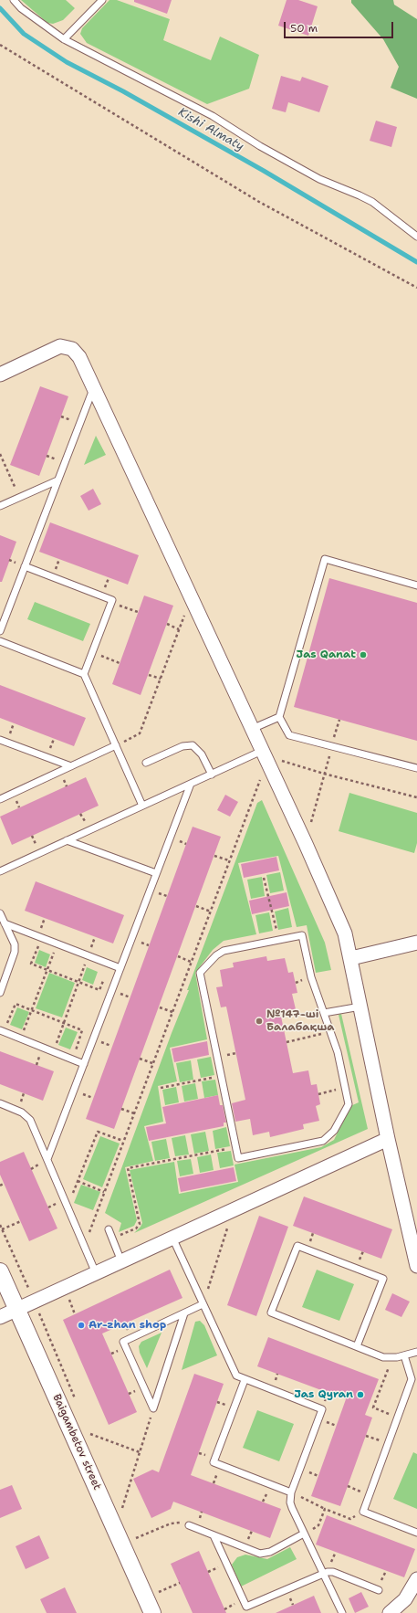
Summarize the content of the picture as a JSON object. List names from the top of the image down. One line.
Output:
{"streets":{"street":["Baigambetov street"]},"water":["Kіshі Almaty"],"places":["Jas Qanat","№147-ші Балабақша","Ar-zhan shop","Jas Qyran"],"scale_bar":"50 m"}
